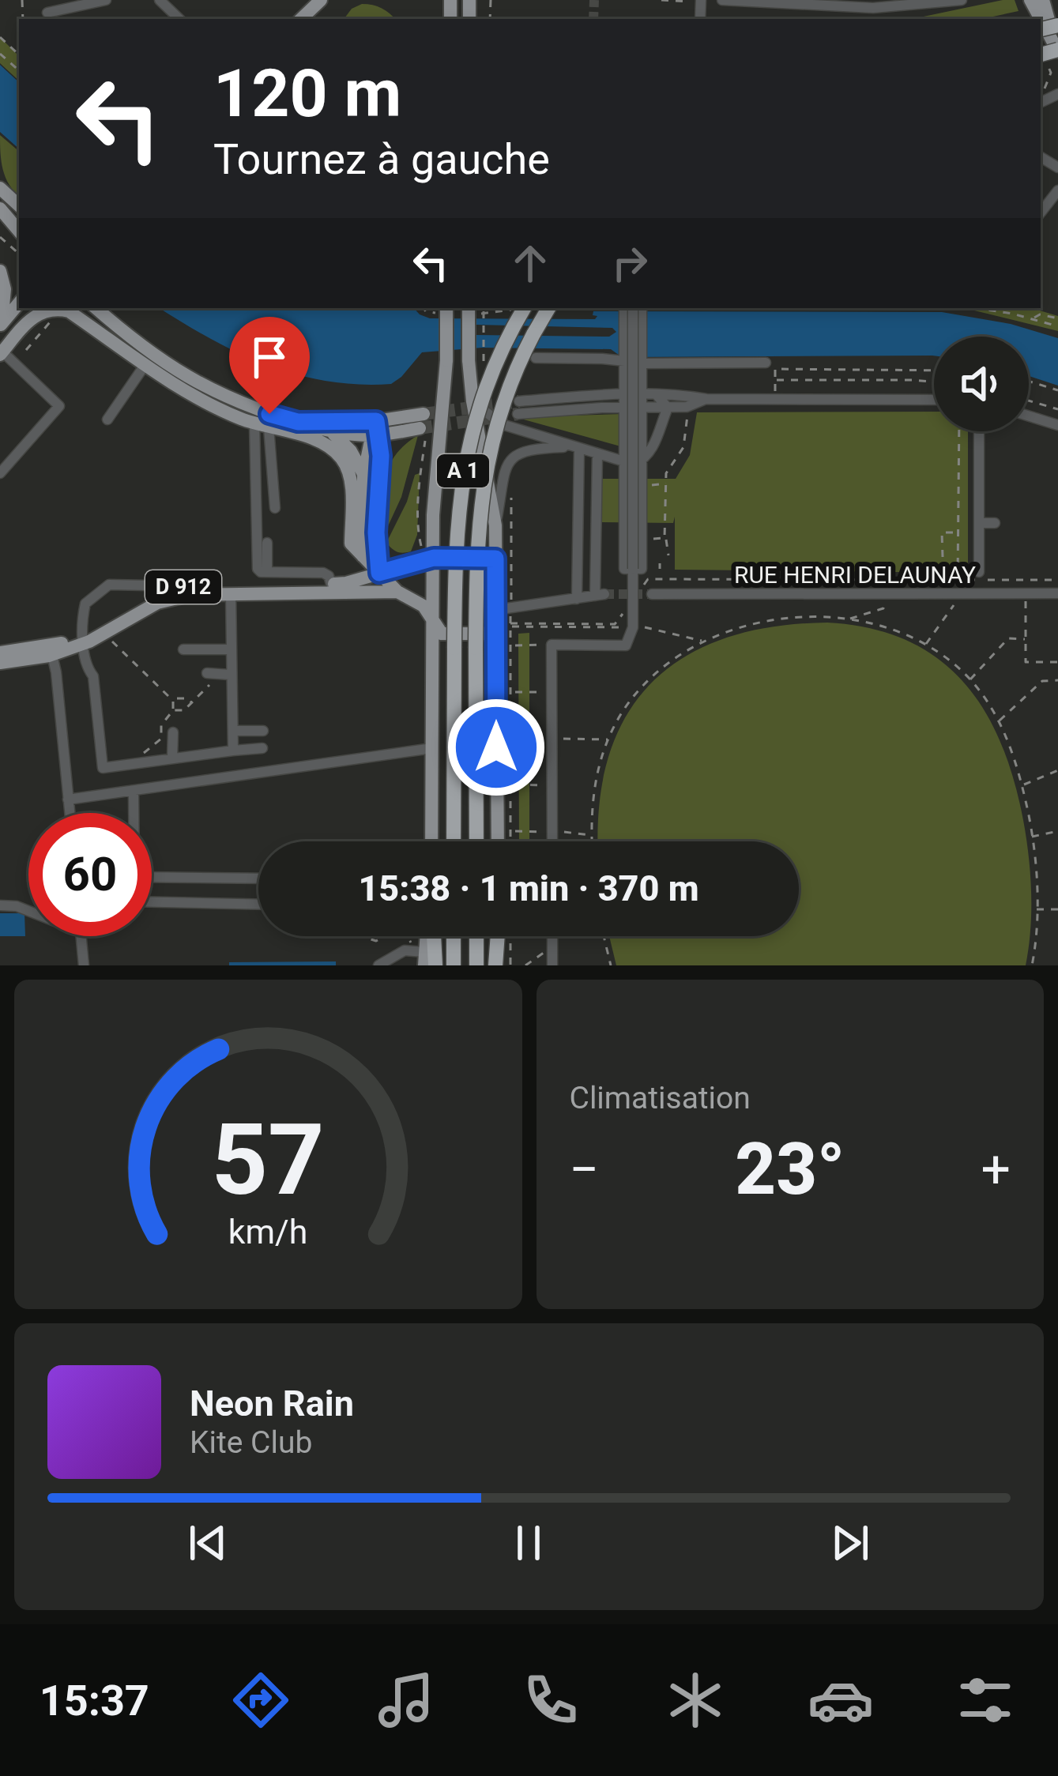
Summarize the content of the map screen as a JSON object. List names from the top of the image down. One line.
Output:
{"streets":{"highway":["A 1"],"main road":["D 912"],"street":["RUE HENRI DELAUNAY"]},"page":{"turn":["120 m","Tournez à gauche"],"limit":"60","trip":"15:38 · 1 min · 370 m","tile":"Climatisation","heat":["−","23°","+"],"song":["Neon Rain","Kite Club"],"tabs":"15:37","gauge":["57","km/h"]}}
